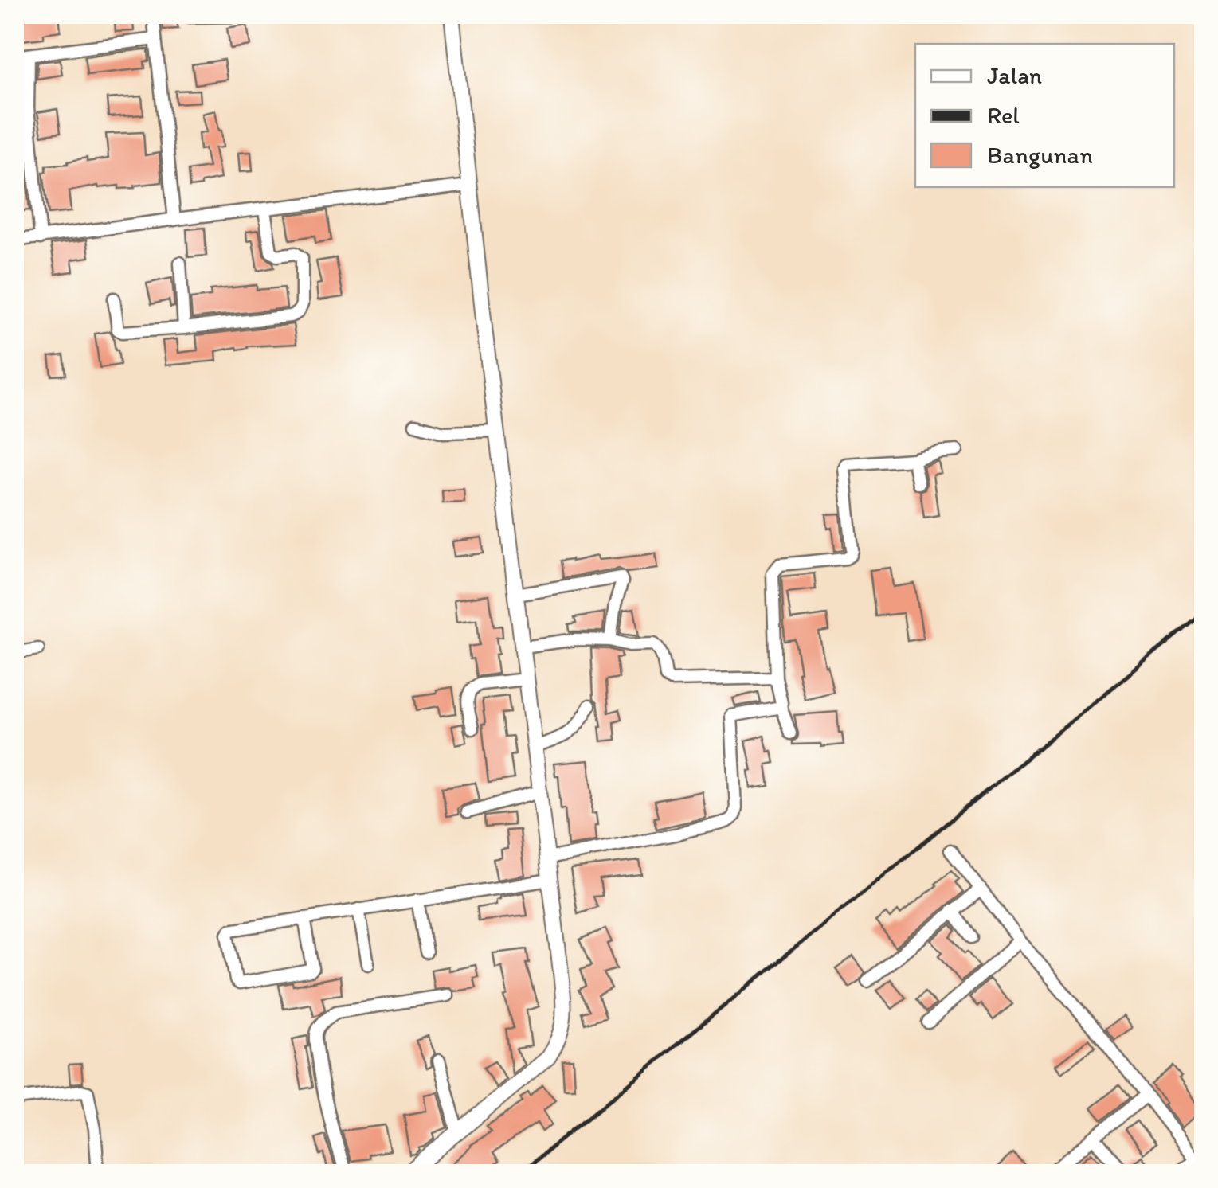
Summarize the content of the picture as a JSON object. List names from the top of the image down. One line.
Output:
{"legend":["Jalan","Rel","Bangunan"]}
